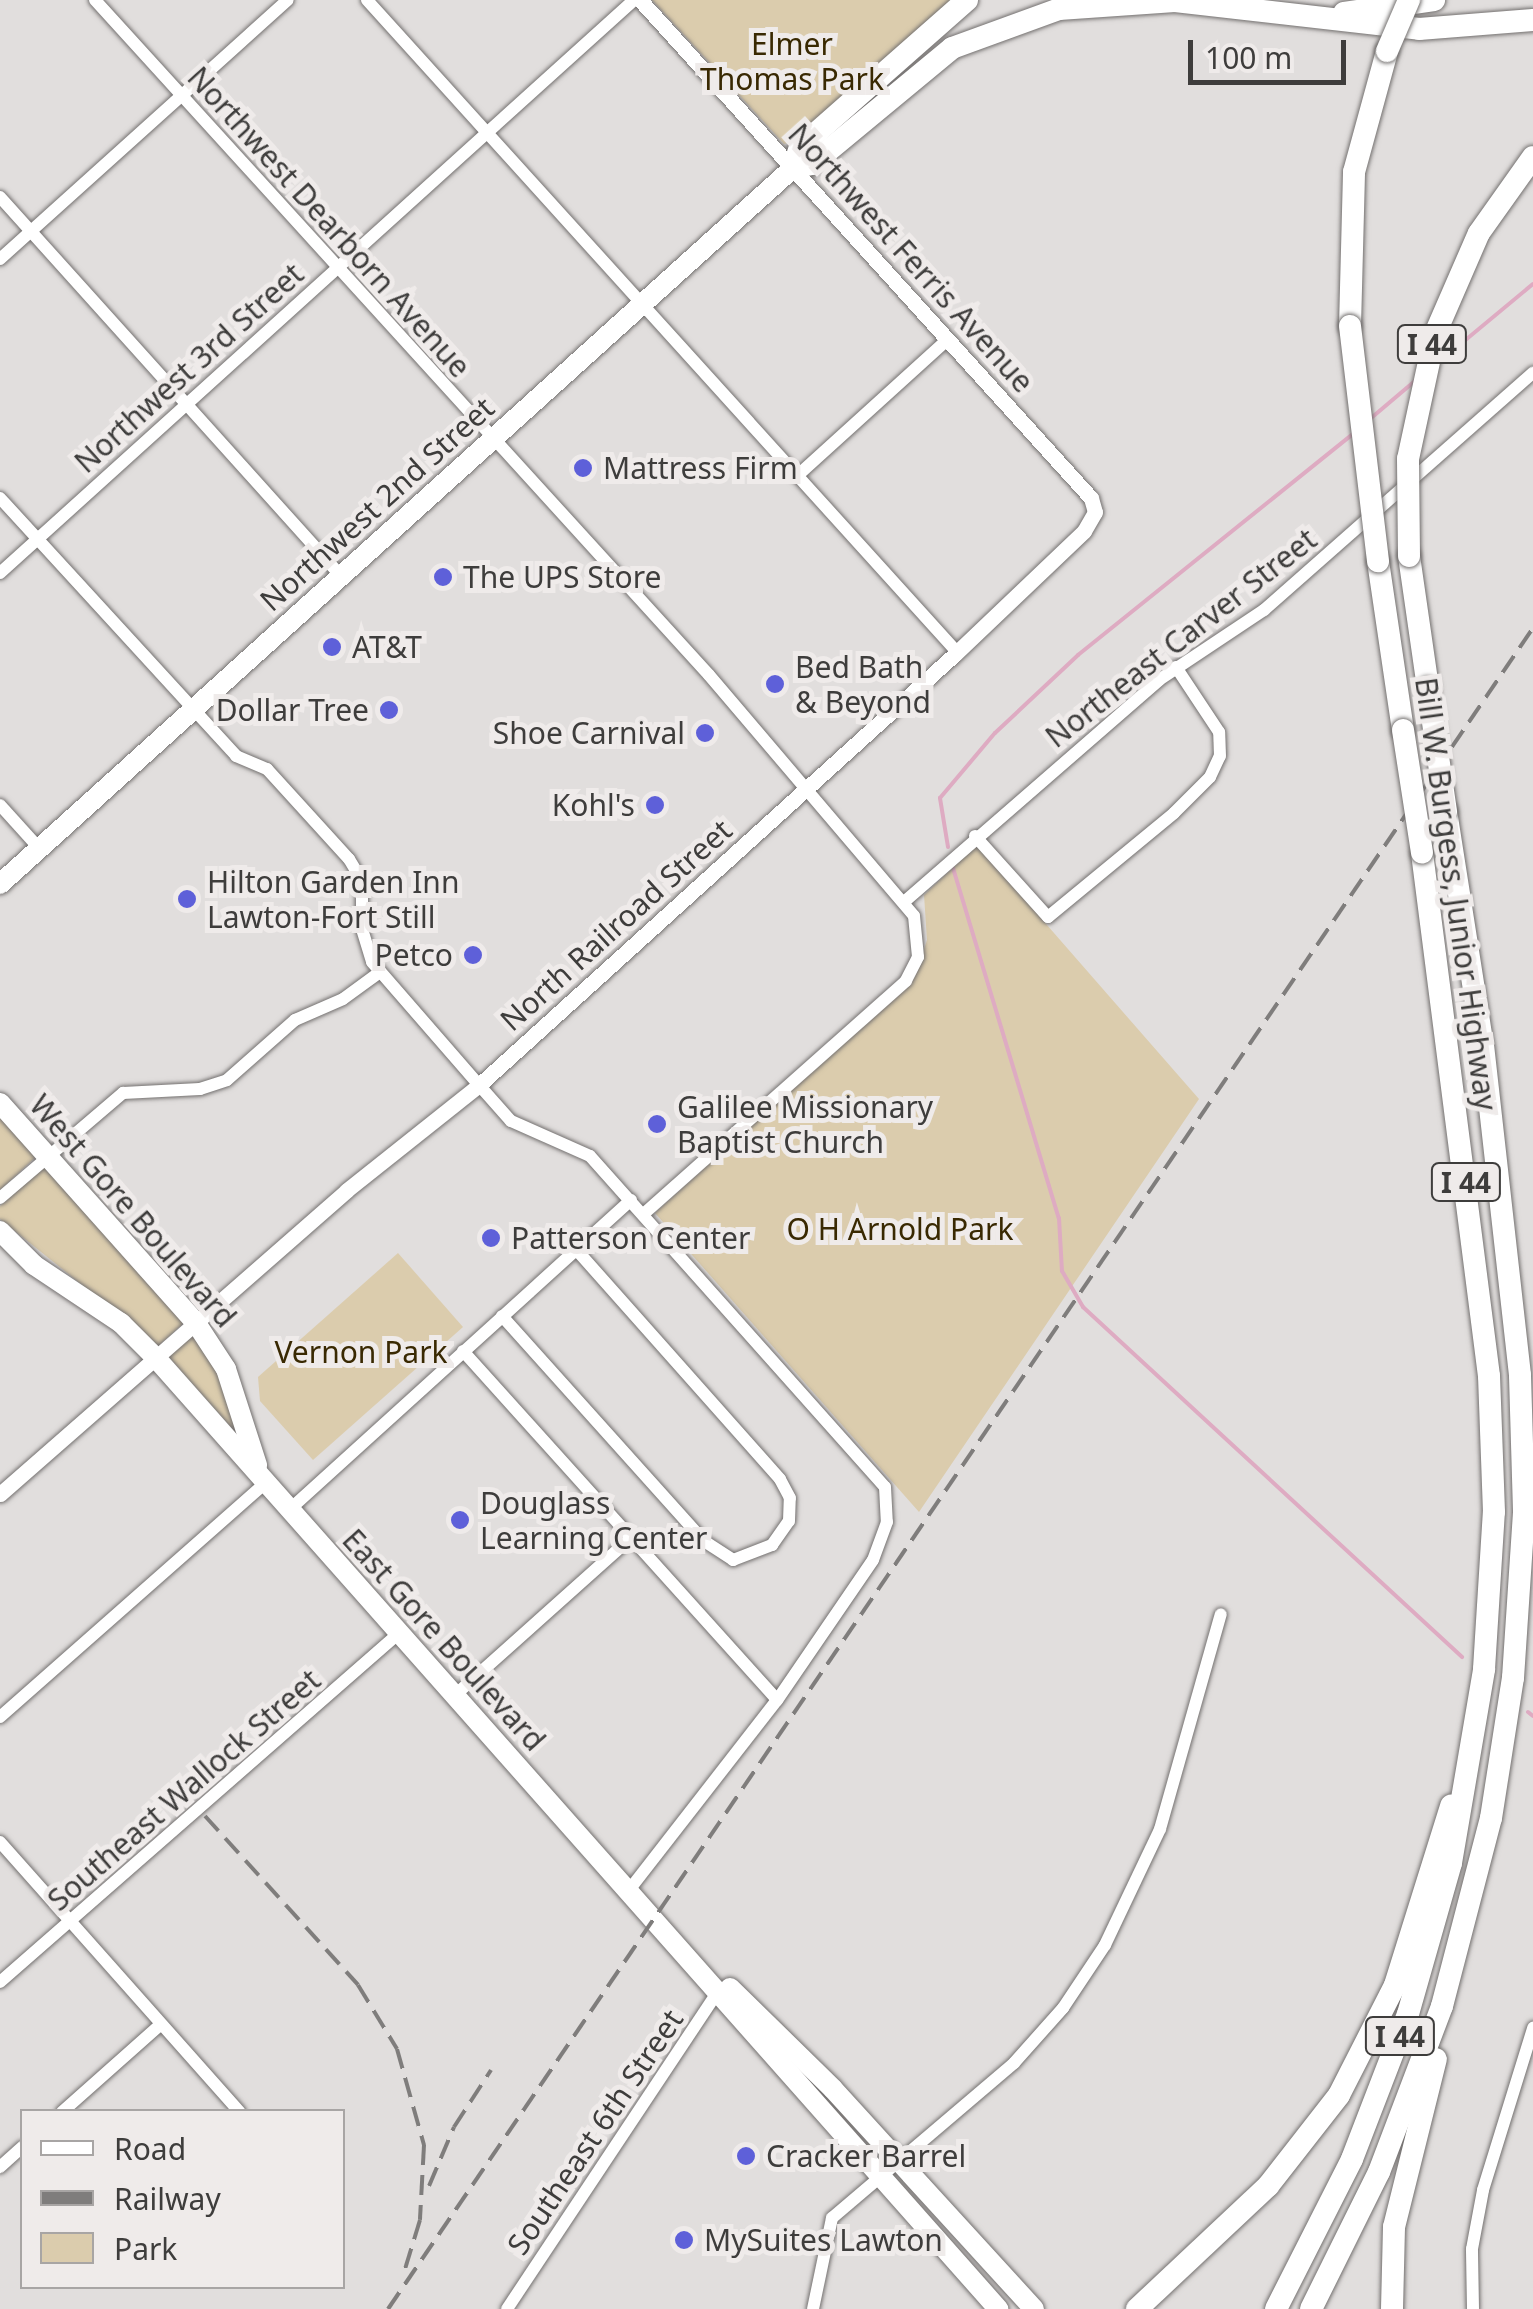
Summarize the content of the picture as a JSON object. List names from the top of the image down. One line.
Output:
{"streets":{"highway":["I 44","Bill W. Burgess, Junior Highway"],"main road":["Northwest 2nd Street","West Gore Boulevard","East Gore Boulevard"],"street":["Northwest Dearborn Avenue","Northwest Ferris Avenue","Northwest 3rd Street","Northeast Carver Street","North Railroad Street","Southeast Wallock Street","Southeast 6th Street"]},"crossings":[["Northwest Dearborn Avenue","Northwest 3rd Street"],["Northwest Dearborn Avenue","Northwest 2nd Street"],["Northwest Dearborn Avenue","Northeast Carver Street"],["Northwest Dearborn Avenue","North Railroad Street"],["Northwest Ferris Avenue","Northwest 3rd Street"],["Northwest Ferris Avenue","Northwest 2nd Street"],["Northwest Ferris Avenue","North Railroad Street"],["North Railroad Street","West Gore Boulevard"],["North Railroad Street","East Gore Boulevard"],["West Gore Boulevard","East Gore Boulevard"],["East Gore Boulevard","Southeast Wallock Street"],["East Gore Boulevard","Southeast 6th Street"]],"parks":["Elmer Thomas Park","O H Arnold Park","Vernon Park"],"places":["Mattress Firm","The UPS Store","AT&T","Bed Bath & Beyond","Dollar Tree","Shoe Carnival","Kohl's","Hilton Garden Inn Lawton-Fort Still","Petco","Galilee Missionary Baptist Church","Patterson Center","Douglass Learning Center","Cracker Barrel","MySuites Lawton"],"legend":["Road","Railway","Park"],"scale_bar":"100 m"}
